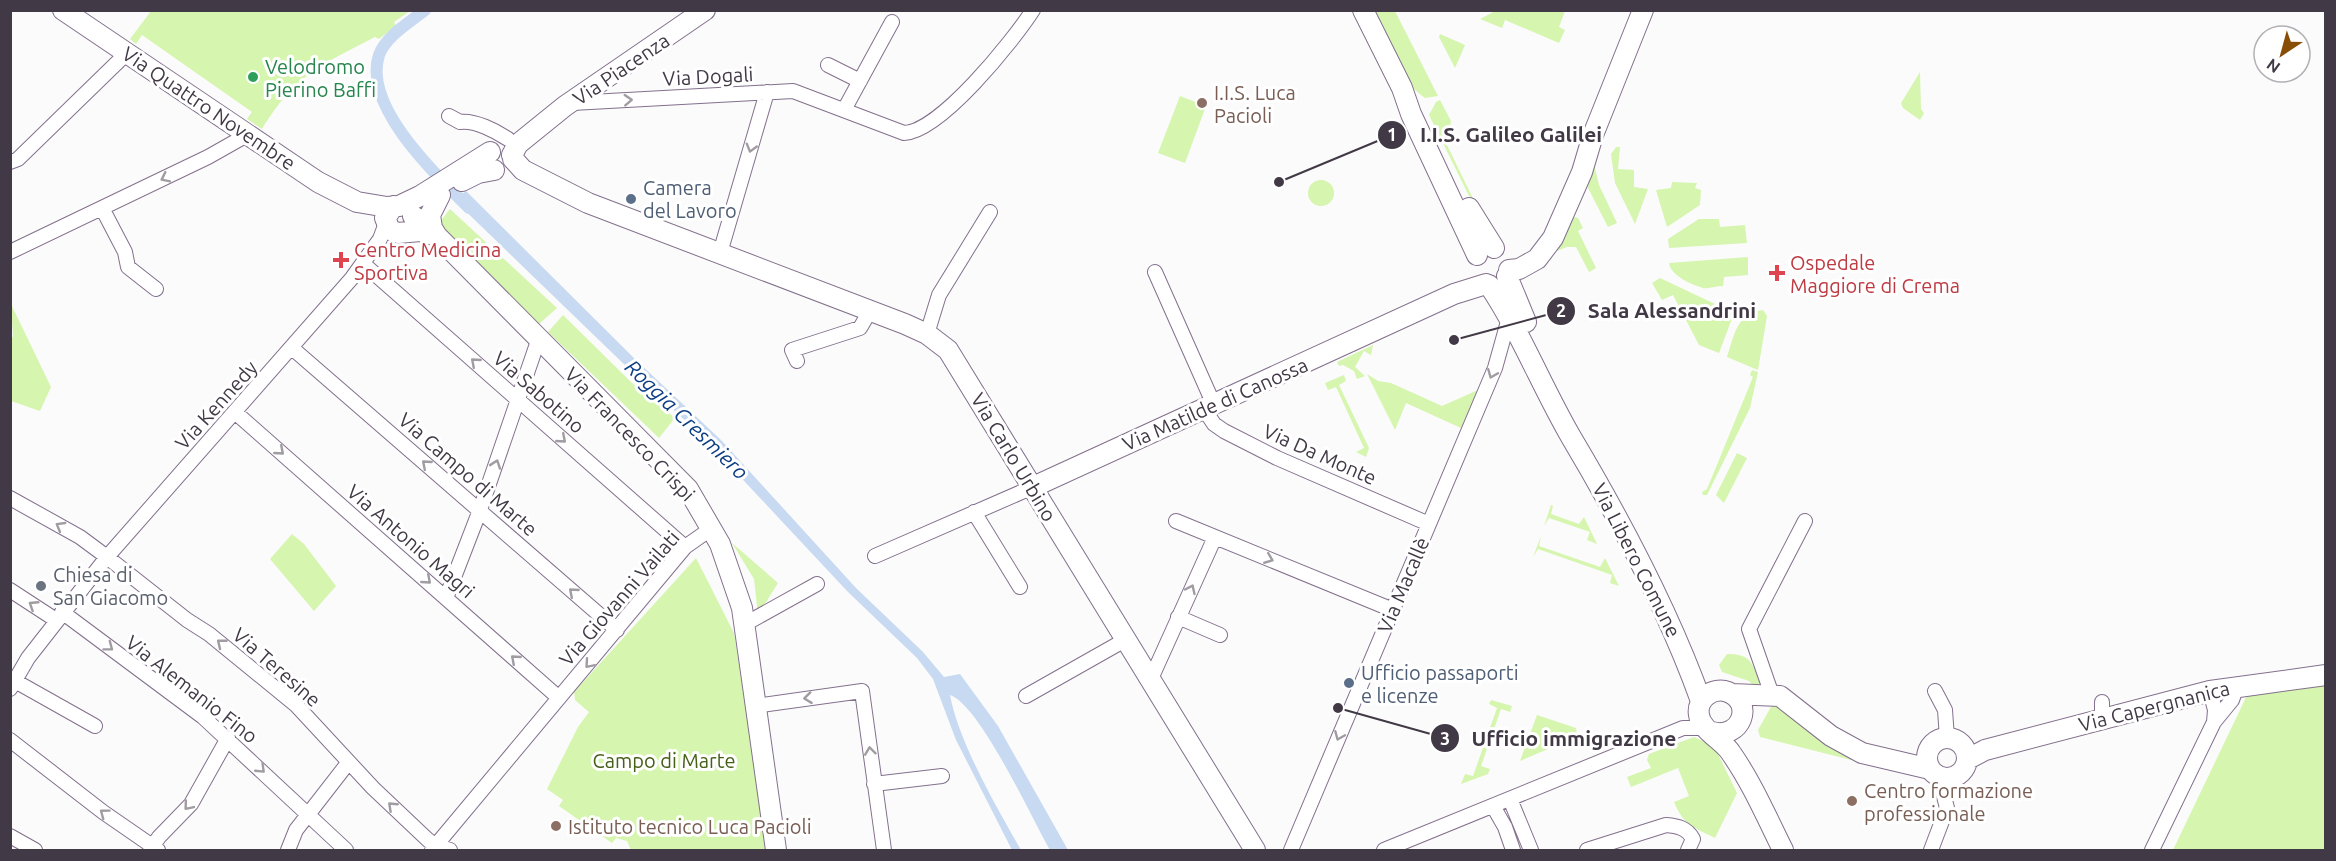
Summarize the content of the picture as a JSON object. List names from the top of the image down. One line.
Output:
{"streets":{"street":["Via Piacenza","Via Dogali","Via Quattro Novembre","Via Sabotino","Via Matilde di Canossa","Via Kennedy","Via Francesco Crispi","Via Da Monte","Via Carlo Urbino","Via Campo di Marte","Via Antonio Magri","Via Libero Comune","Via Macallè","Via Giovanni Vailati","Via Teresine","Via Alemanio Fino","Via Capergnanica"]},"crossings":[["Via Piacenza","Via Dogali"],["Via Piacenza","Via Carlo Urbino"],["Via Quattro Novembre","Via Kennedy"],["Via Sabotino","Via Kennedy"],["Via Sabotino","Via Giovanni Vailati"],["Via Matilde di Canossa","Via Da Monte"],["Via Matilde di Canossa","Via Carlo Urbino"],["Via Matilde di Canossa","Via Libero Comune"],["Via Kennedy","Via Campo di Marte"],["Via Kennedy","Via Antonio Magri"],["Via Kennedy","Via Teresine"],["Via Kennedy","Via Alemanio Fino"],["Via Francesco Crispi","Via Giovanni Vailati"],["Via Da Monte","Via Macallè"],["Via Campo di Marte","Via Giovanni Vailati"],["Via Antonio Magri","Via Giovanni Vailati"],["Via Libero Comune","Via Macallè"],["Via Libero Comune","Via Capergnanica"],["Via Giovanni Vailati","Via Teresine"]],"one_way":["Via Dogali","Via Campo di Marte","Via Macallè","Via Teresine"],"water":["Roggia Cresmiero"],"parks":["Campo di Marte"],"places":{"other":["Velodromo Pierino Baffi","I.I.S. Luca Pacioli","I.I.S. Galileo Galilei","Camera del Lavoro","Sala Alessandrini","Chiesa di San Giacomo","Ufficio passaporti e licenze","Ufficio immigrazione","Centro formazione professionale","Istituto tecnico Luca Pacioli"],"health":["Centro Medicina Sportiva","Ospedale Maggiore di Crema"]},"north":"bottom left"}
